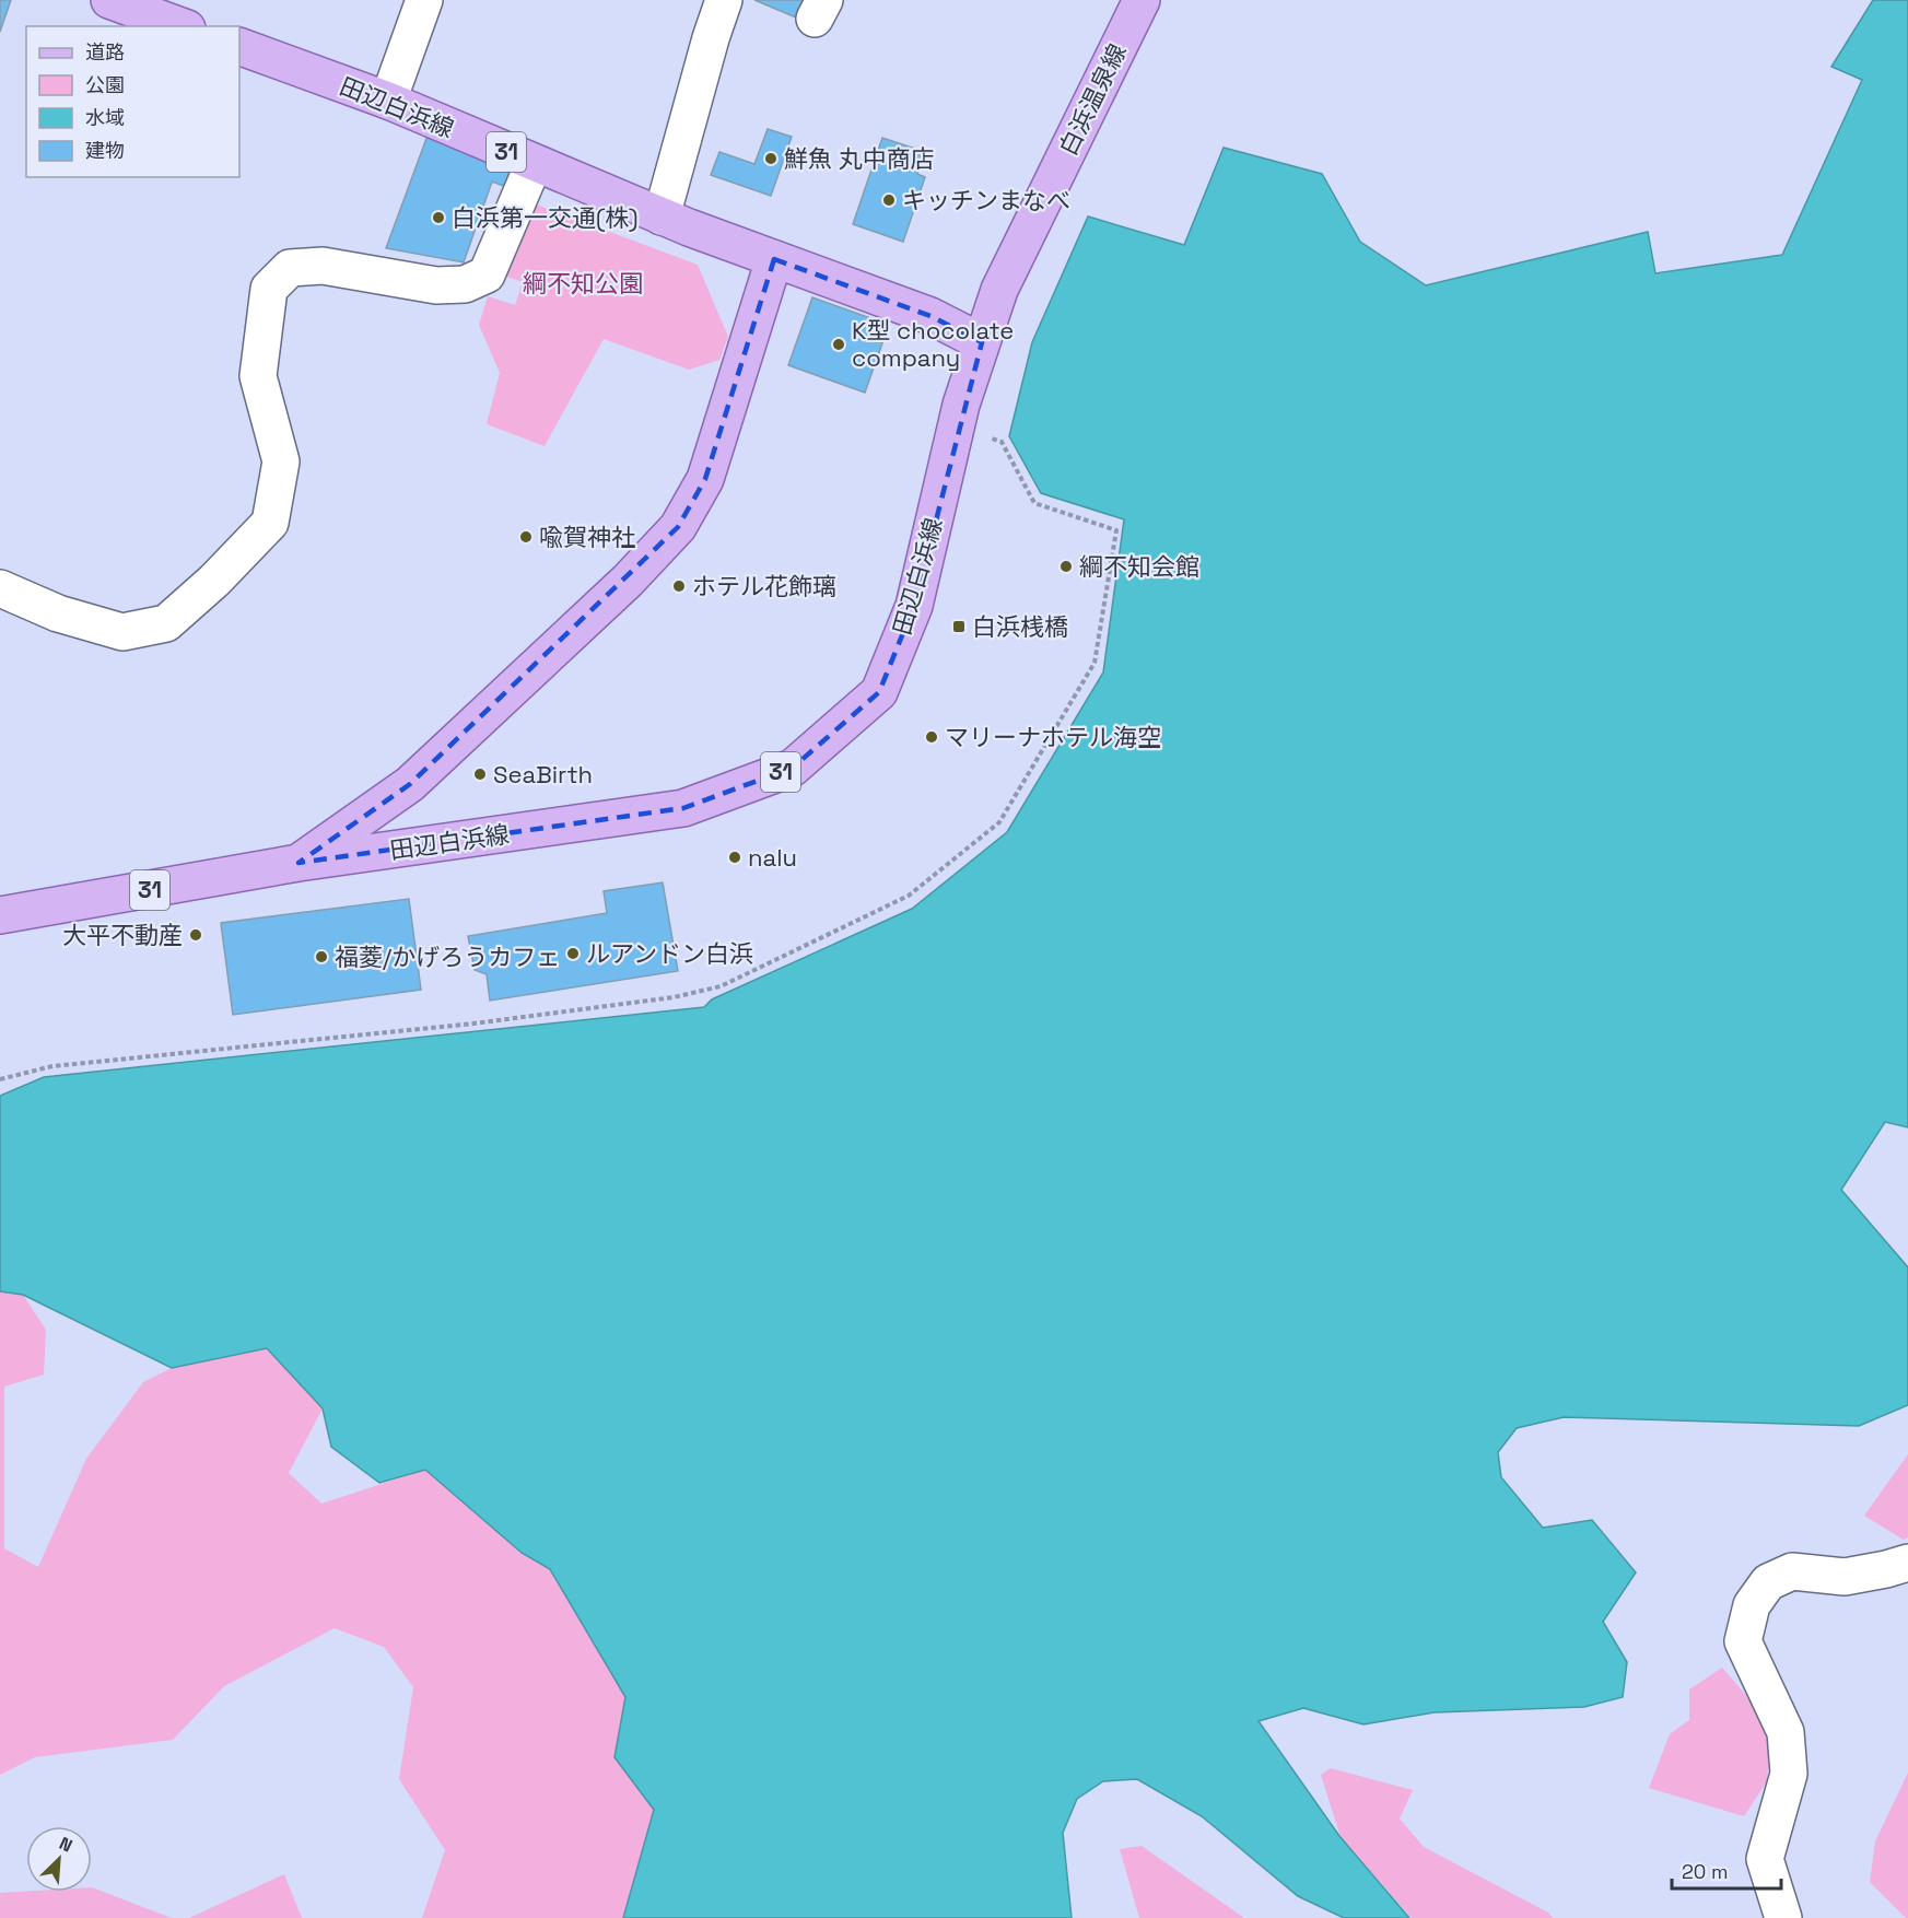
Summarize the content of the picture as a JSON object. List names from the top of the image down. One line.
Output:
{"streets":{"main road":["白浜温泉線","田辺白浜線","31"]},"crossings":[["白浜温泉線","田辺白浜線"]],"parks":["綱不知公園"],"places":{"other":["鮮魚 丸中商店","キッチンまなべ","白浜第一交通(株)","K型 chocolate company","喩賀神社","綱不知会館","ホテル花飾璃","マリーナホテル海空","SeaBirth","nalu","大平不動産","ルアンドン白浜","福菱/かげろうカフェ"],"transit":["白浜桟橋"]},"legend":["道路","公園","水域","建物"],"scale_bar":"20 m","north":"top right"}
